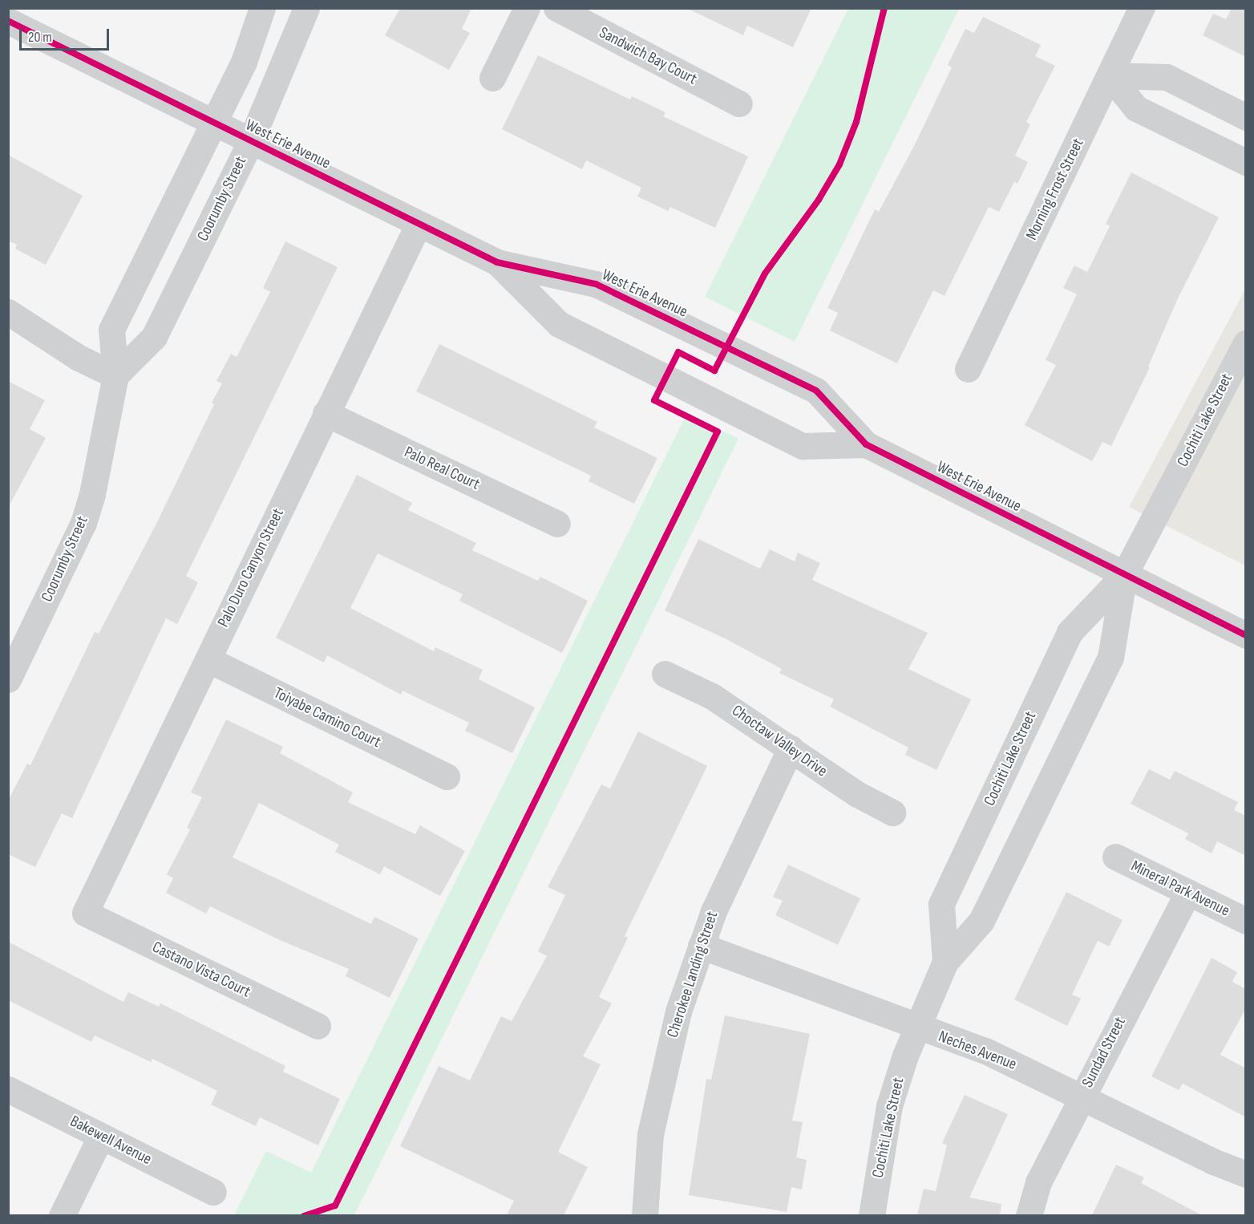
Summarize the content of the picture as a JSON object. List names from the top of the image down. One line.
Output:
{"streets":{"street":["Sandwich Bay Court","West Erie Avenue","Morning Frost Street","Coorumby Street","Cochiti Lake Street","Palo Real Court","Palo Duro Canyon Street","Toiyabe Camino Court","Choctaw Valley Drive","Mineral Park Avenue","Castano Vista Court","Cherokee Landing Street","Neches Avenue","Sundad Street","Bakewell Avenue"]},"crossings":[["West Erie Avenue","Coorumby Street"],["West Erie Avenue","Cochiti Lake Street"],["West Erie Avenue","Palo Duro Canyon Street"],["Cochiti Lake Street","Neches Avenue"],["Palo Real Court","Palo Duro Canyon Street"],["Palo Duro Canyon Street","Toiyabe Camino Court"],["Palo Duro Canyon Street","Castano Vista Court"],["Choctaw Valley Drive","Cherokee Landing Street"],["Mineral Park Avenue","Sundad Street"],["Cherokee Landing Street","Neches Avenue"],["Neches Avenue","Sundad Street"]],"scale_bar":"20 m"}
